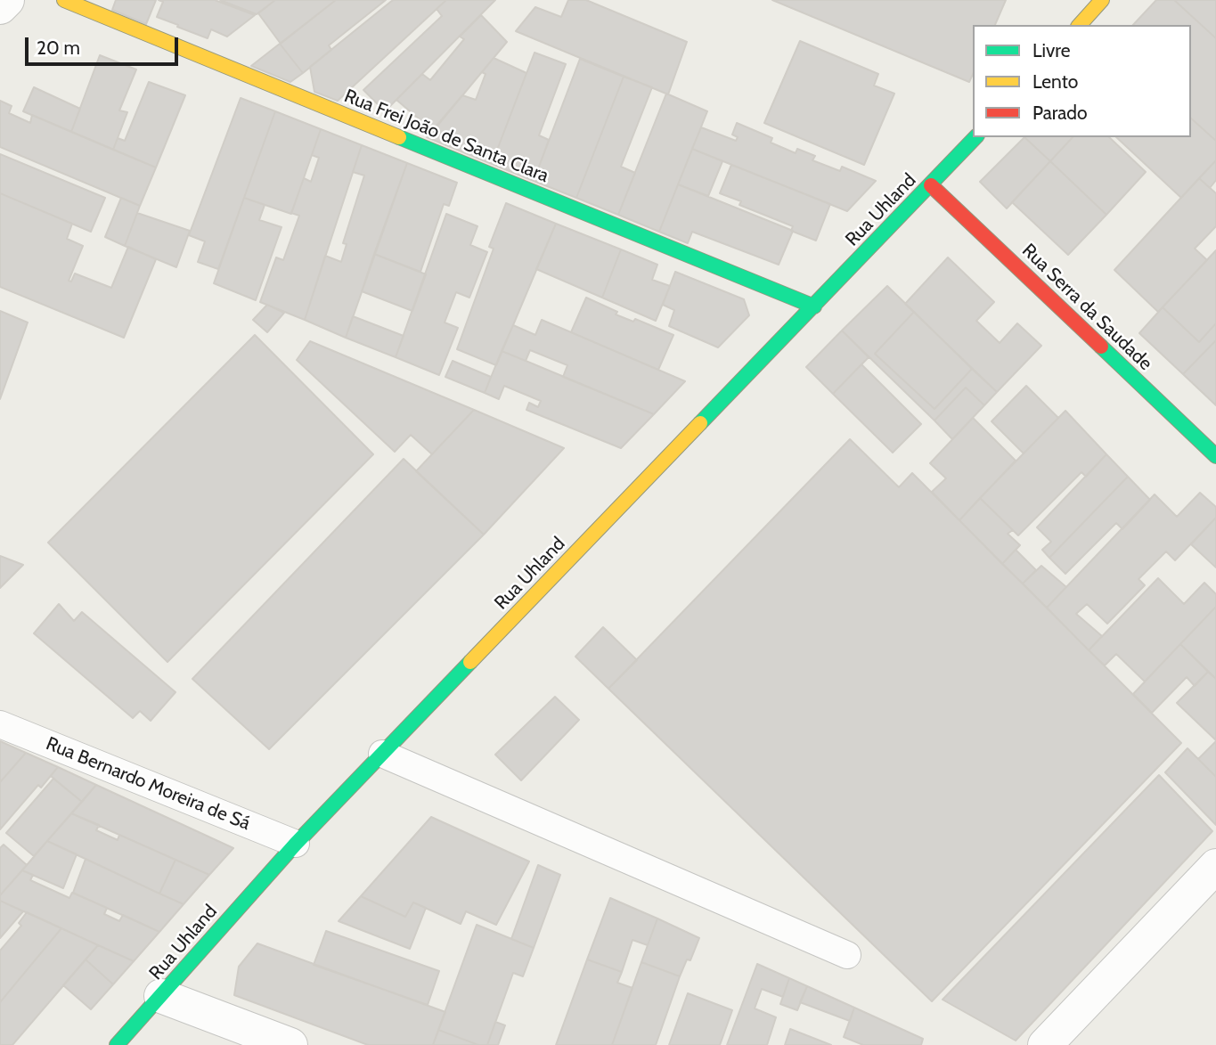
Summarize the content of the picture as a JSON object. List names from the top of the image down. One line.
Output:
{"streets":{"street":["Rua Frei João de Santa Clara","Rua Uhland","Rua Serra da Saudade"],"lane":["Rua Bernardo Moreira de Sá"]},"crossings":[["Rua Frei João de Santa Clara","Rua Uhland"],["Rua Uhland","Rua Serra da Saudade"],["Rua Uhland","Rua Bernardo Moreira de Sá"]],"legend":["Livre","Lento","Parado"],"scale_bar":"20 m"}
